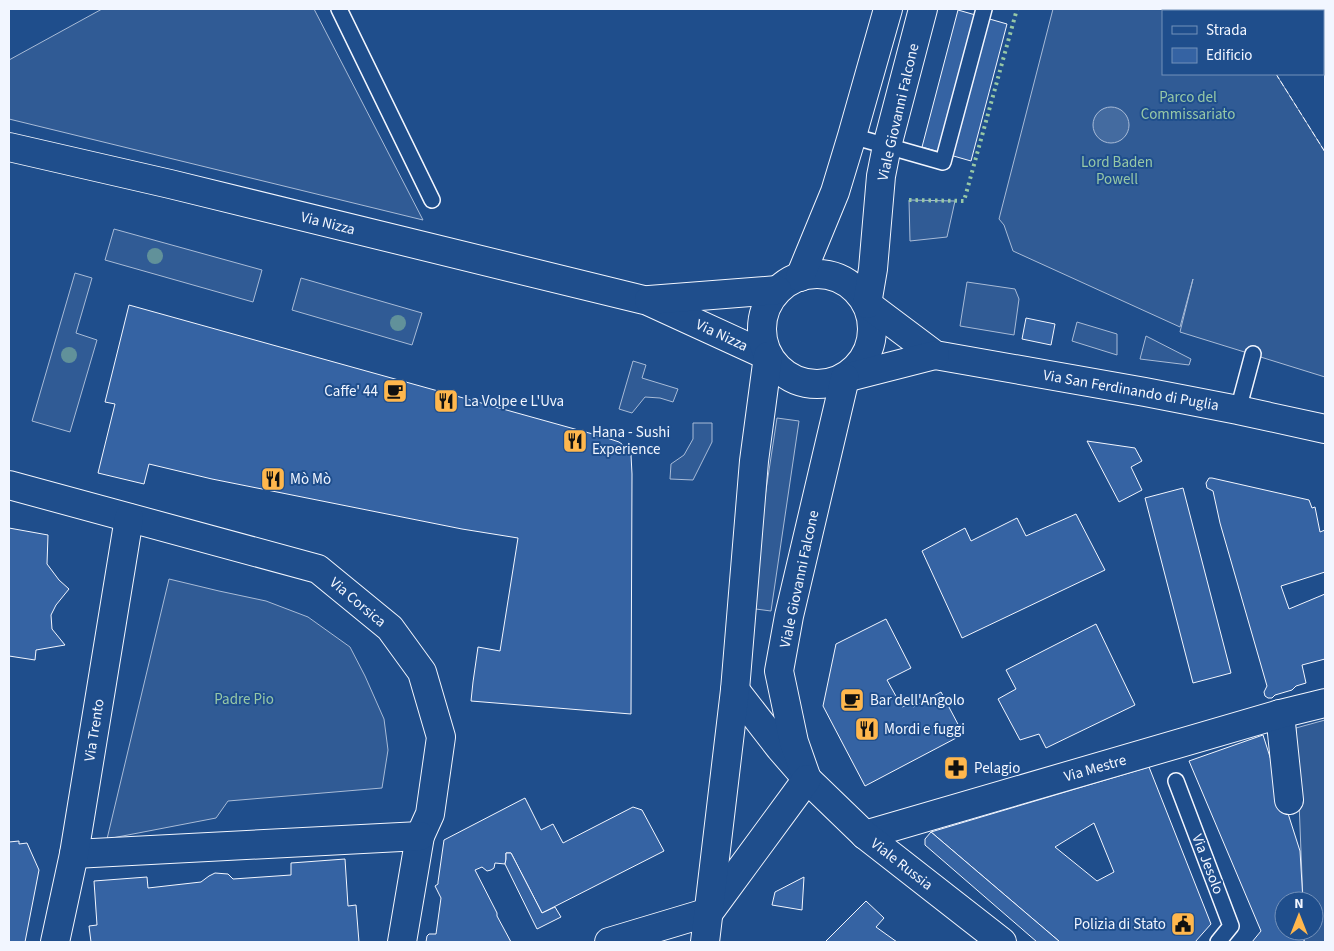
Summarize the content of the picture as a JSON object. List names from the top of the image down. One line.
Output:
{"streets":{"main road":["Viale Giovanni Falcone","Via Nizza","Via San Ferdinando di Puglia","Via Corsica","Via Trento","Via Mestre","Viale Russia"],"lane":["Via Jesolo"]},"crossings":[["Viale Giovanni Falcone","Via Nizza"],["Viale Giovanni Falcone","Via San Ferdinando di Puglia"],["Viale Giovanni Falcone","Viale Russia"],["Via Nizza","Via San Ferdinando di Puglia"],["Via Corsica","Via Trento"],["Via Mestre","Viale Russia"]],"parks":["Parco del Commissariato","Lord Baden Powell","Padre Pio"],"places":{"cafe":["Caffe' 44","Bar dell'Angolo"],"restaurant":["La Volpe e L'Uva","Hana - Sushi Experience","Mò Mò","Mordi e fuggi"],"pharmacy":["Pelagio"],"public building":["Polizia di Stato"]},"legend":["Strada","Edificio"],"north":"top"}
